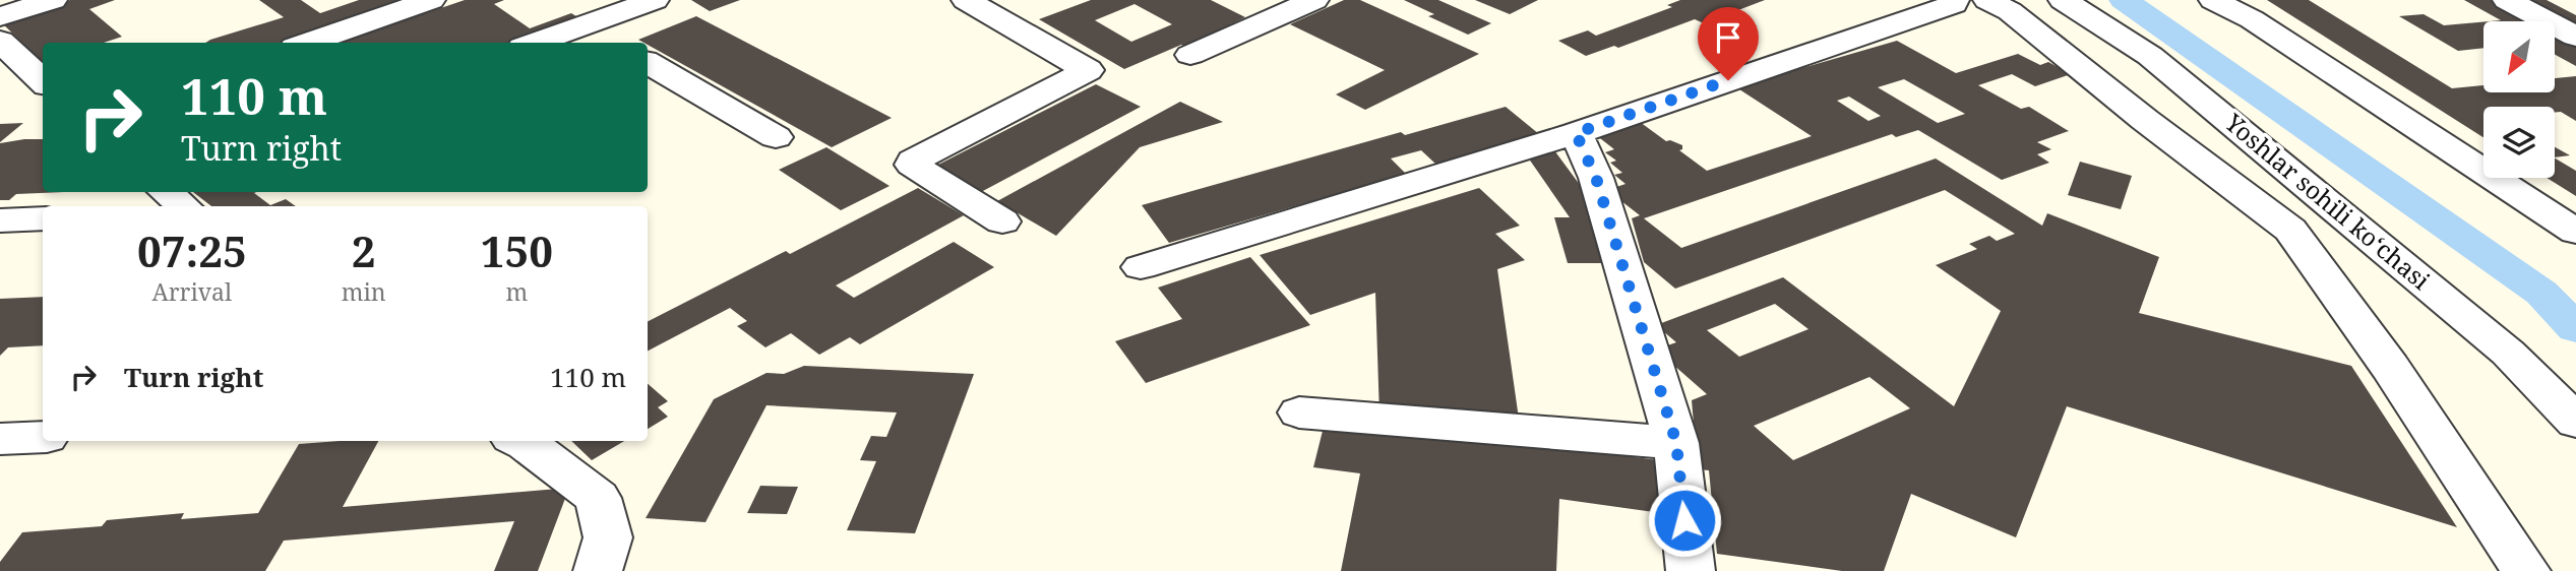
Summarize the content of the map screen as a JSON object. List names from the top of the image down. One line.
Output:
{"streets":{"street":["Yoshlar sohili koʻchasi"]},"north":"bottom left","page":{"turn":["110 m","Turn right"],"eta":["07:25","Arrival","2","min","150","m"],"list":[{"name":"Turn right","value":"110 m"}]}}
